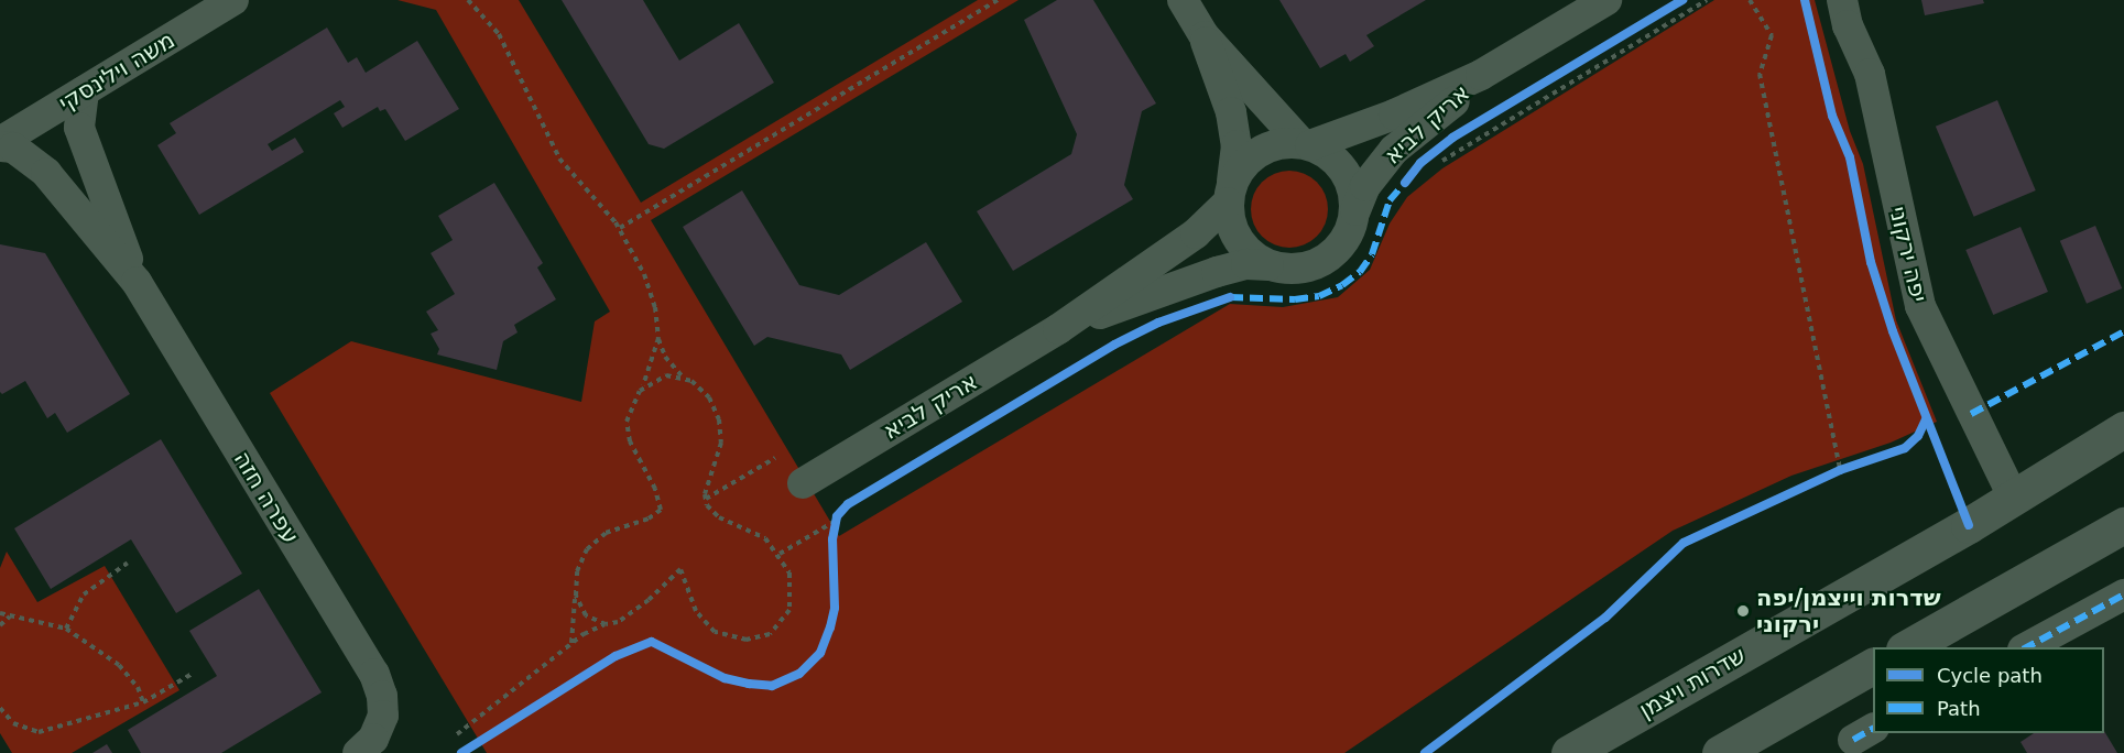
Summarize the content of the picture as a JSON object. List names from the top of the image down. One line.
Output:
{"streets":{"main road":["שדרות ויצמן"],"street":["משה וילינסקי","אריק לביא","יפה ירקוני","עפרה חזה"]},"crossings":[["משה וילינסקי","עפרה חזה"],["יפה ירקוני","שדרות ויצמן"]],"places":["שדרות וייצמן/יפה ירקוני"],"legend":["Cycle path","Path"]}
